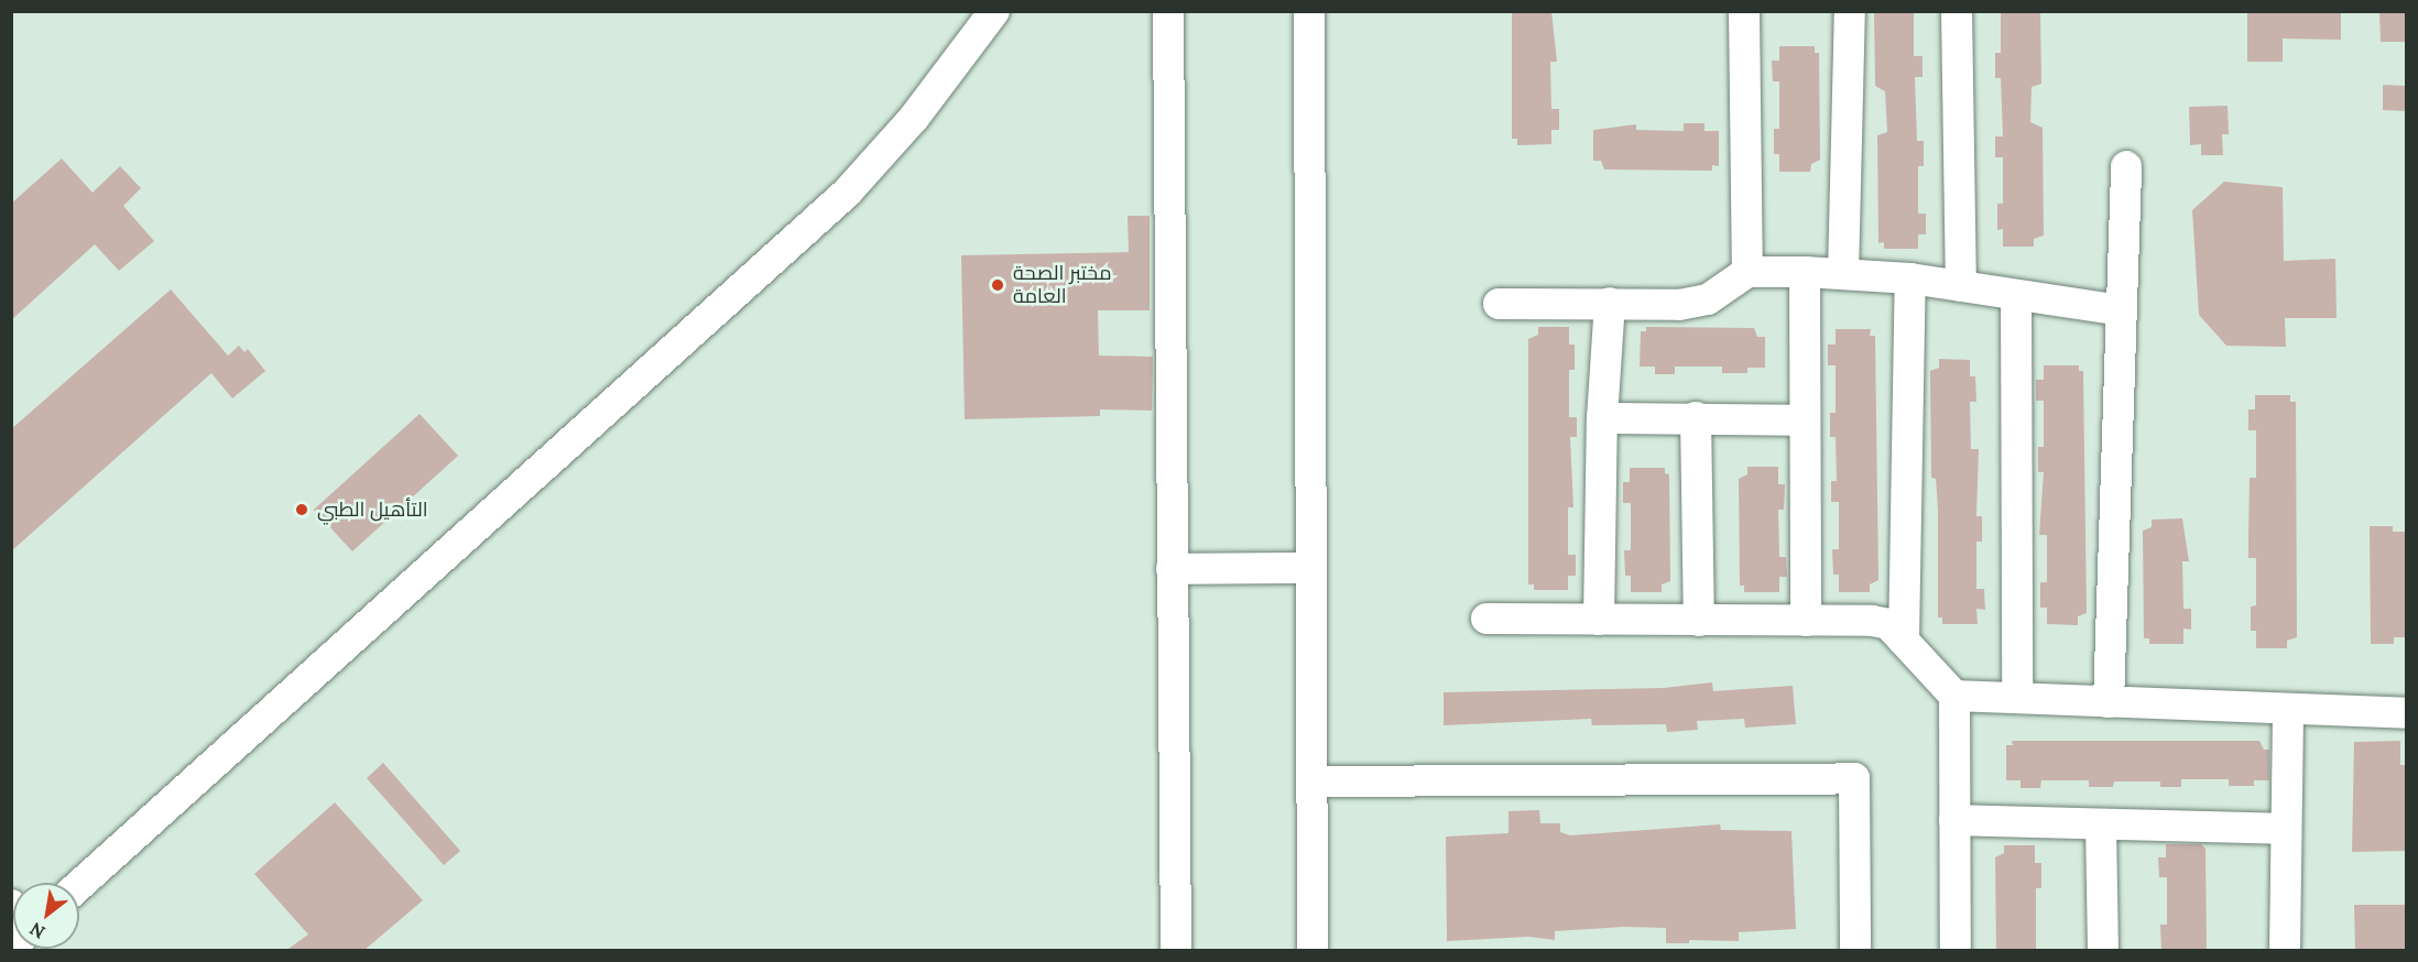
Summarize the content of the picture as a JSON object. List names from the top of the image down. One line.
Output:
{"places":["مختبر الصحة العامة","التأهيل الطبي"],"north":"bottom left"}
